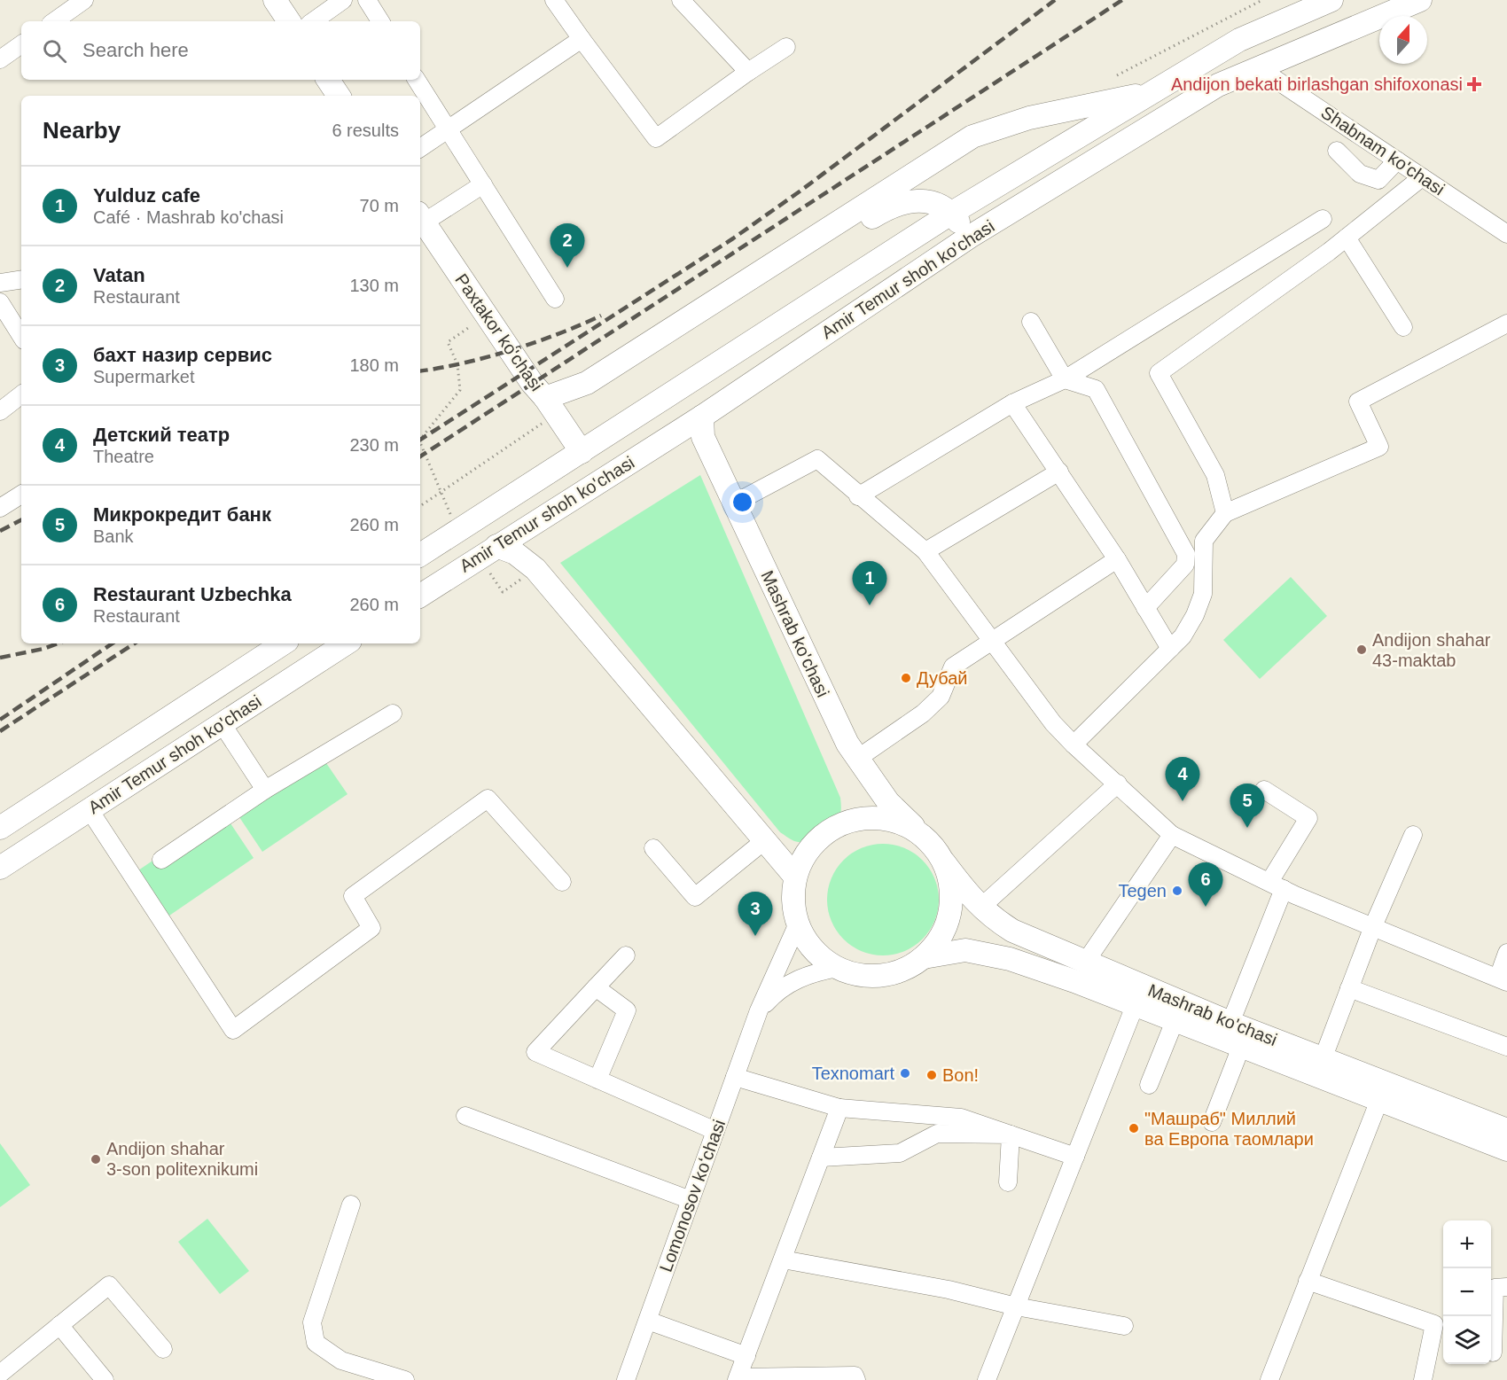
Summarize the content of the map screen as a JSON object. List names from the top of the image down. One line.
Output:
{"streets":{"main road":["Amir Temur shoh ko'chasi","Paxtakor ko'chasi","Mashrab ko'chasi"],"street":["Shabnam ko'chasi","Lomonosov koʻchasi"]},"crossings":[["Shabnam ko'chasi","Amir Temur shoh ko'chasi"],["Amir Temur shoh ko'chasi","Paxtakor ko'chasi"],["Amir Temur shoh ko'chasi","Mashrab ko'chasi"],["Mashrab ko'chasi","Lomonosov koʻchasi"]],"places":{"health":["Аndijon bekati birlashgan shifoxonasi"],"other":["Andijon shahar 43-maktab","Дубай","Tegen","Texnomart","Bon!","\"Машраб\" Миллий ва Европа таомлари","Andijon shahar 3-son politexnikumi"]},"north":"top","page":{"search":"Search here","heading":["Nearby","6 results"],"list":[{"mark":"1","name":"Yulduz cafe","note":"Café · Mashrab ko'chasi","value":"70 m"},{"mark":"2","name":"Vatan","note":"Restaurant","value":"130 m"},{"mark":"3","name":"бахт назир сервис","note":"Supermarket","value":"180 m"},{"mark":"4","name":"Детский театр","note":"Theatre","value":"230 m"},{"mark":"5","name":"Микрокредит банк","note":"Bank","value":"260 m"},{"mark":"6","name":"Restaurant Uzbechka","note":"Restaurant","value":"260 m"}],"pins":["2","1","4","5","6","3"],"map_buttons":["+","−"]}}
